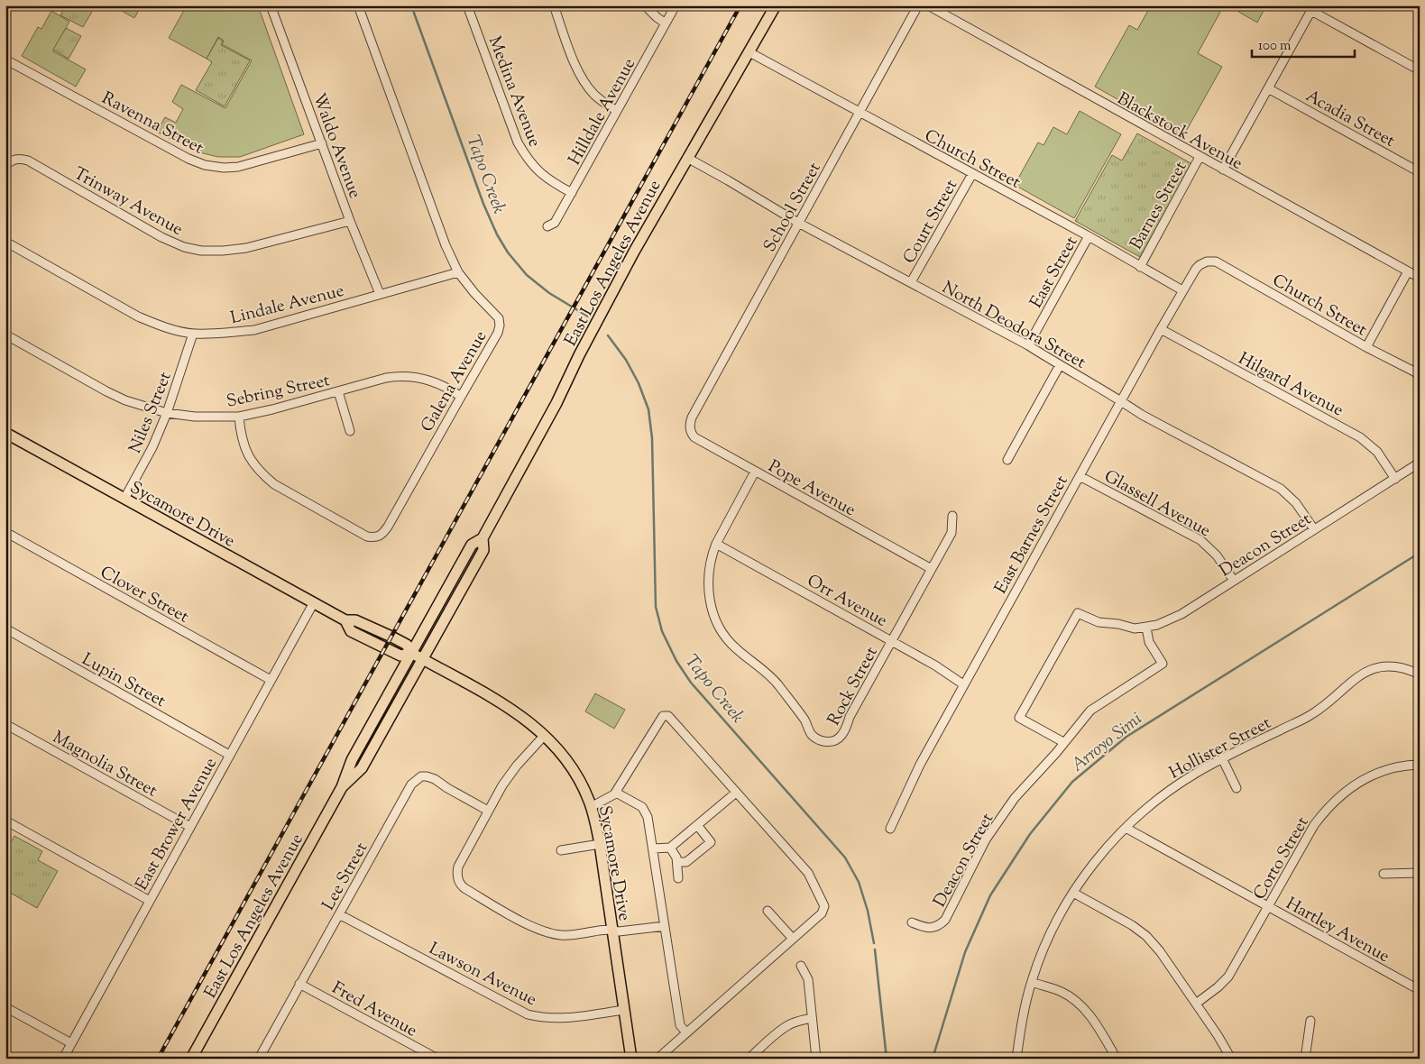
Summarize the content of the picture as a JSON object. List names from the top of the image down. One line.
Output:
{"streets":{"main road":["East Los Angeles Avenue","Sycamore Drive"],"street":["Medina Avenue","Hilldale Avenue","Acadia Street","Ravenna Street","Blackstock Avenue","Waldo Avenue","Church Street","Trinway Avenue","Barnes Street","School Street","Court Street","East Street","Lindale Avenue","North Deodora Street","Galena Avenue","Hilgard Avenue","Sebring Street","Niles Street","Pope Avenue","Glassell Avenue","East Barnes Street","Deacon Street","Clover Street","Orr Avenue","Lupin Street","Rock Street","Hollister Street","Magnolia Street","East Brower Avenue","Corto Street","Lee Street","Hartley Avenue","Lawson Avenue","Fred Avenue"]},"crossings":[["Medina Avenue","Hilldale Avenue"],["Ravenna Street","Waldo Avenue"],["Blackstock Avenue","Barnes Street"],["Waldo Avenue","Trinway Avenue"],["Waldo Avenue","Lindale Avenue"],["Church Street","Barnes Street"],["Church Street","School Street"],["Church Street","Court Street"],["Church Street","East Los Angeles Avenue"],["Church Street","East Street"],["Church Street","East Barnes Street"],["School Street","North Deodora Street"],["School Street","Pope Avenue"],["Court Street","North Deodora Street"],["East Los Angeles Avenue","North Deodora Street"],["East Los Angeles Avenue","Sycamore Drive"],["East Street","North Deodora Street"],["Lindale Avenue","Galena Avenue"],["Lindale Avenue","Niles Street"],["North Deodora Street","East Barnes Street"],["North Deodora Street","Deacon Street"],["Galena Avenue","Sebring Street"],["Hilgard Avenue","East Barnes Street"],["Hilgard Avenue","Deacon Street"],["Sebring Street","Niles Street"],["Niles Street","Sycamore Drive"],["Pope Avenue","Rock Street"],["Glassell Avenue","East Barnes Street"],["Glassell Avenue","Deacon Street"],["Sycamore Drive","East Brower Avenue"],["Sycamore Drive","Lawson Avenue"],["East Barnes Street","Orr Avenue"],["Clover Street","East Brower Avenue"],["Orr Avenue","Rock Street"],["Lupin Street","East Brower Avenue"],["Hollister Street","Hartley Avenue"],["Magnolia Street","East Brower Avenue"],["Corto Street","Hartley Avenue"],["Lee Street","Lawson Avenue"],["Lee Street","Fred Avenue"]],"water":["Tapo Creek","Arroyo Simi"],"scale_bar":"100 m"}
